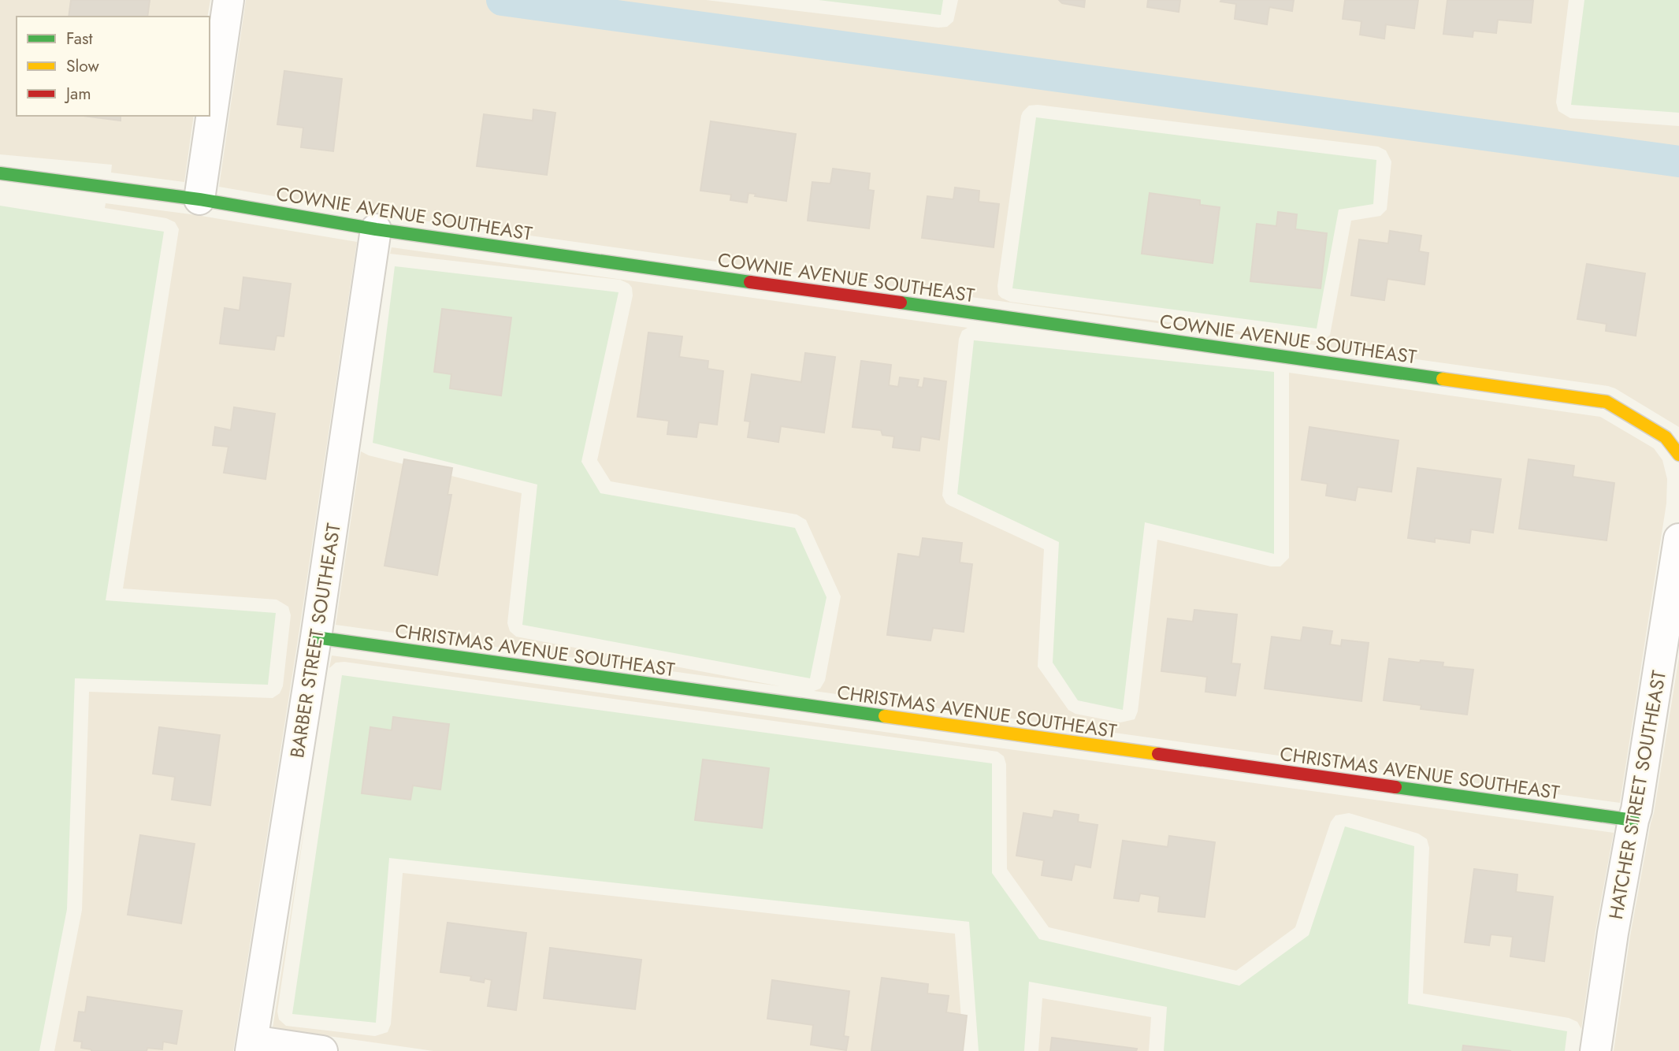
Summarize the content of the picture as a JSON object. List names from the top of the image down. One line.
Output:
{"streets":{"street":["COWNIE AVENUE SOUTHEAST","BARBER STREET SOUTHEAST","CHRISTMAS AVENUE SOUTHEAST","HATCHER STREET SOUTHEAST"]},"crossings":[["COWNIE AVENUE SOUTHEAST","BARBER STREET SOUTHEAST"],["BARBER STREET SOUTHEAST","CHRISTMAS AVENUE SOUTHEAST"],["CHRISTMAS AVENUE SOUTHEAST","HATCHER STREET SOUTHEAST"]],"legend":["Fast","Slow","Jam"]}
